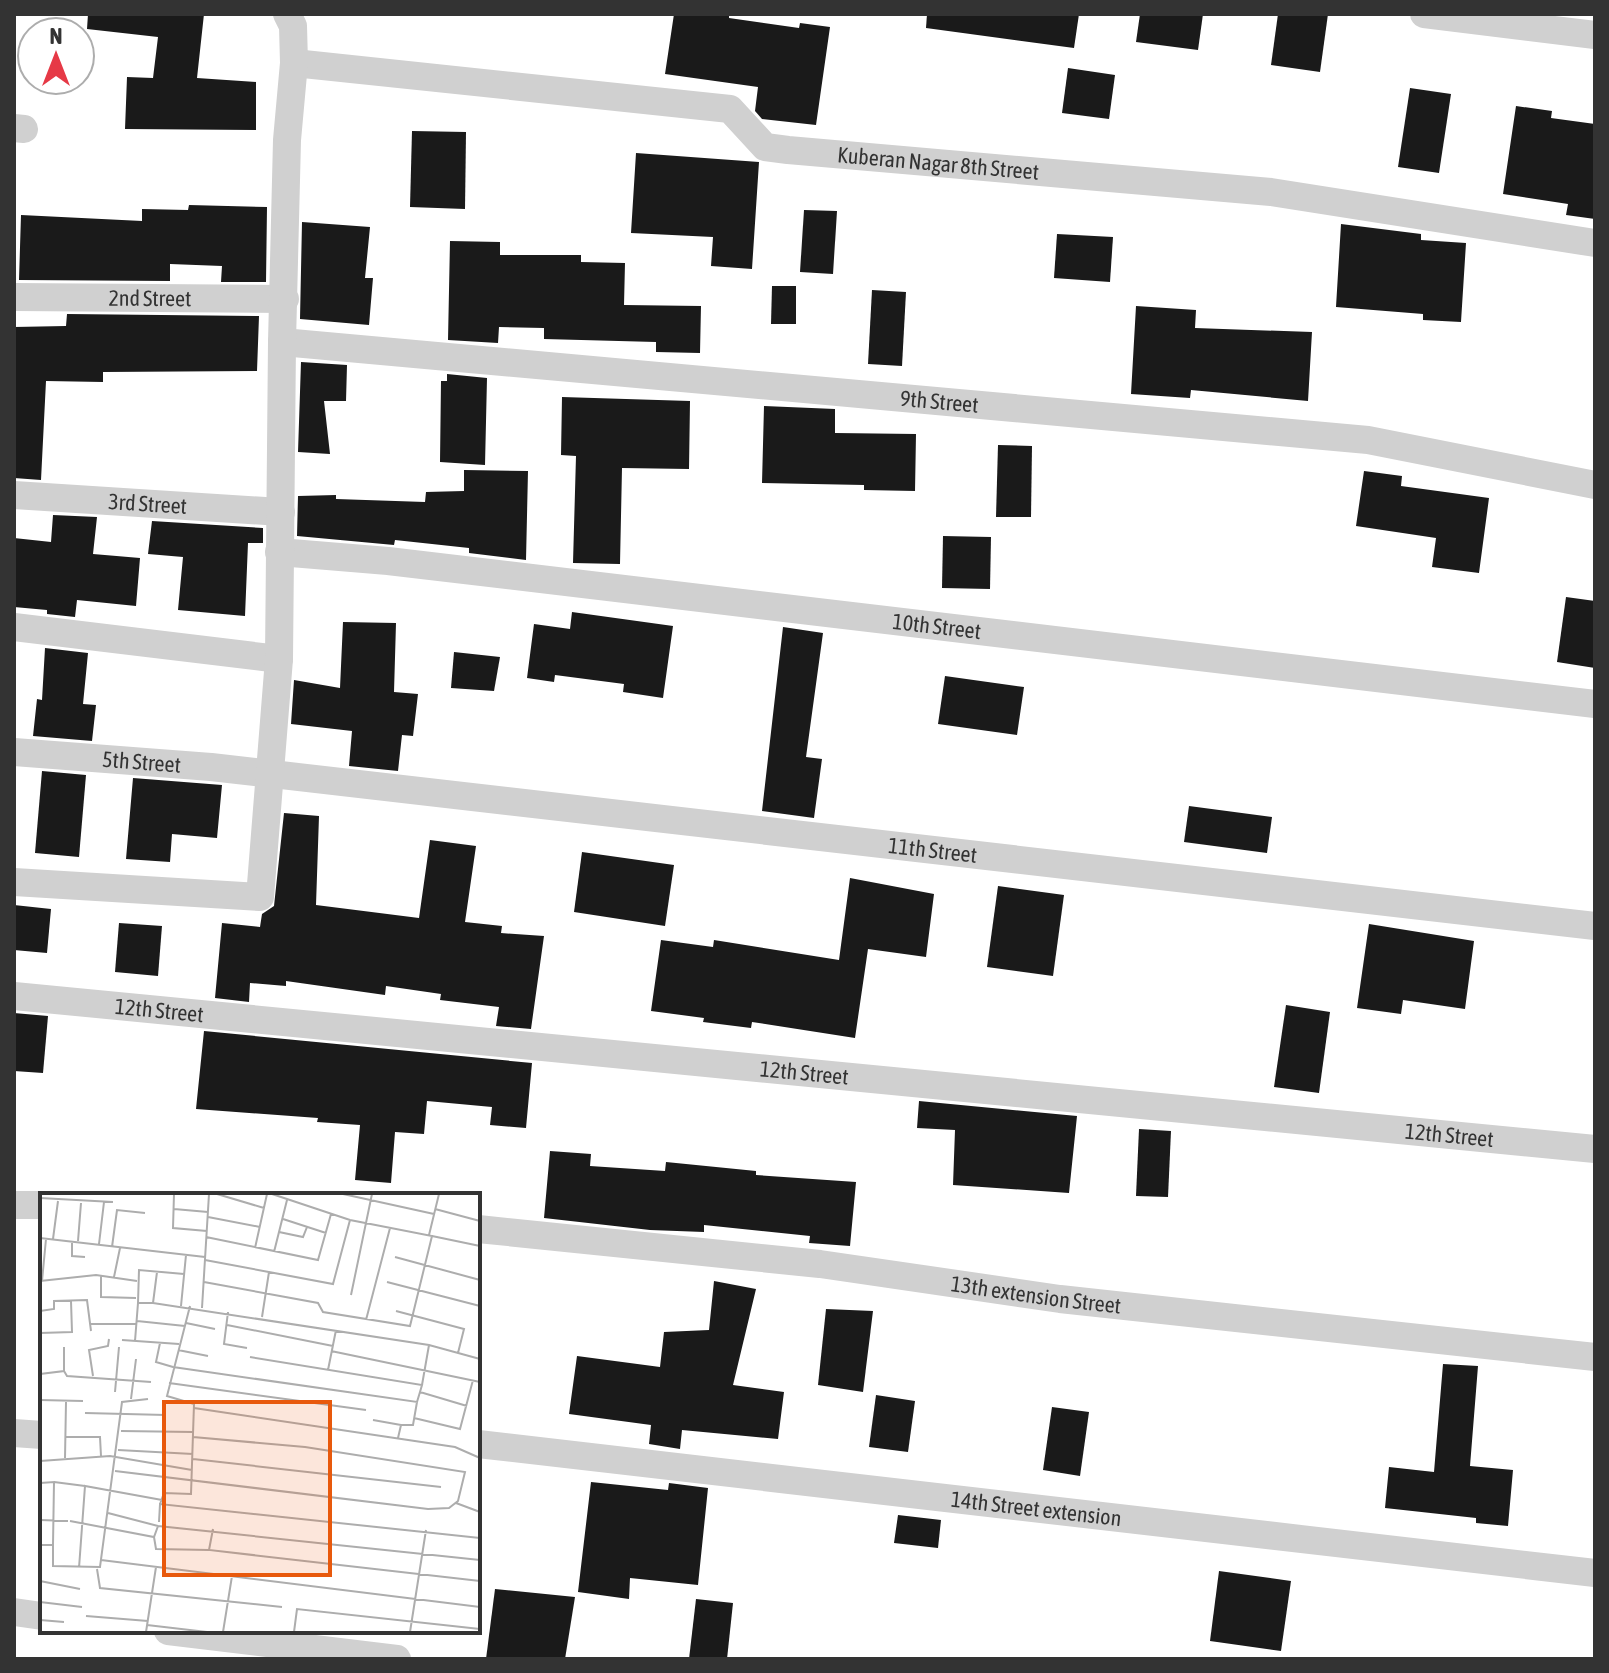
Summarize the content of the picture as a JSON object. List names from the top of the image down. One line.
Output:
{"streets":{"street":["Kuberan Nagar 8th Street","2nd Street","9th Street","3rd Street","10th Street","5th Street","11th Street","12th Street","13th extension Street","14th Street extension"]},"crossings":[["5th Street","11th Street"]],"north":"top"}
